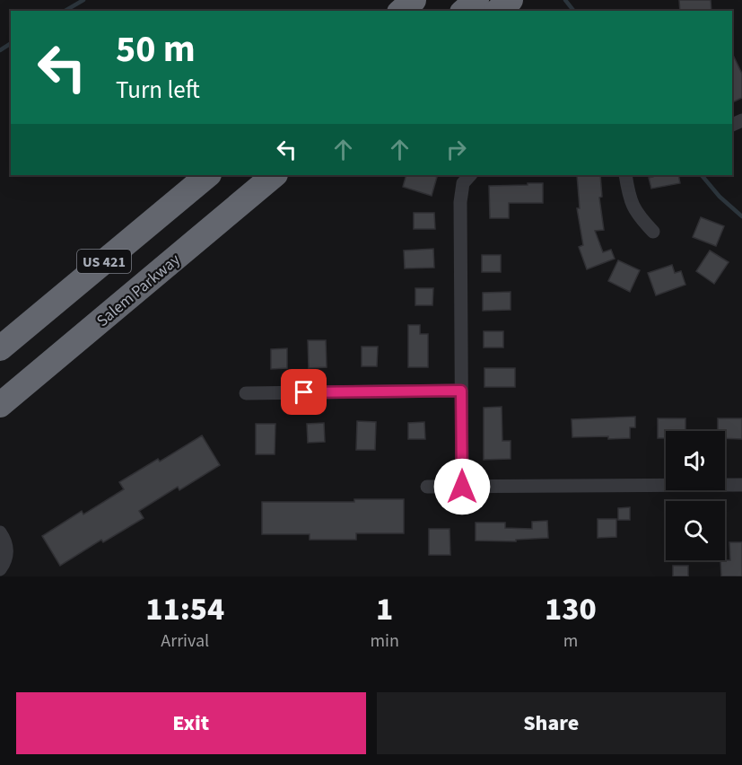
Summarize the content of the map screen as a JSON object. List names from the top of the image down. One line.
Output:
{"streets":{"highway":["US 421","Salem Parkway"]},"page":{"turn":["50 m","Turn left"],"eta":["11:54","Arrival","1","min","130","m"],"buttons":["Exit","Share"]}}
